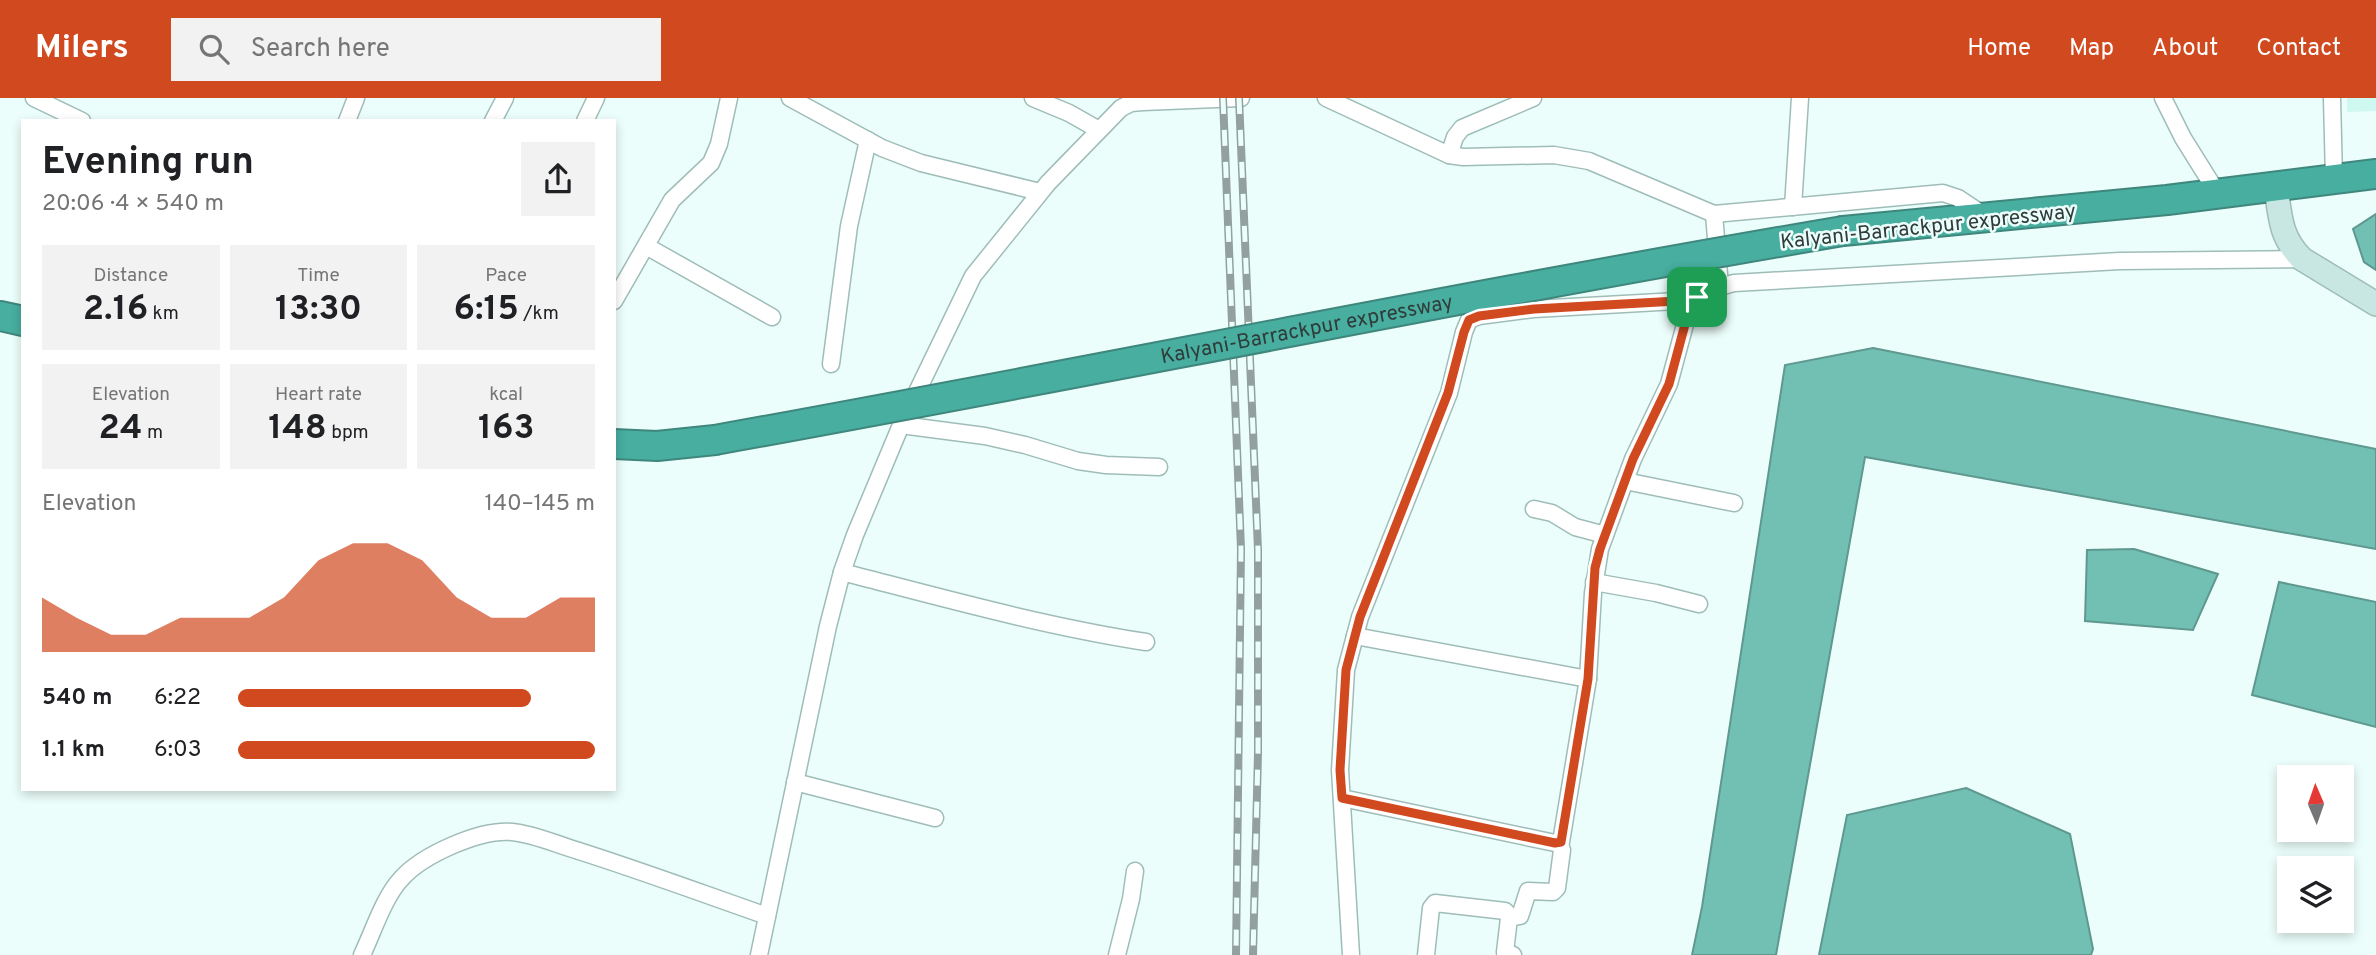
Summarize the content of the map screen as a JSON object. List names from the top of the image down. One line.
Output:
{"streets":{"highway":["Kalyani-Barrackpur expressway"]},"north":"top","page":{"header":"Milers","search":"Search here","nav":["Home","Map","About","Contact"],"heading":["Evening run","20:06 · 4 × 540 m"],"stats":[["Distance","2.16 km"],["Time","13:30"],["Pace","6:15 /km"],["Elevation","24 m"],["Heart rate","148 bpm"],["kcal","163"]],"chart":["Elevation","140–145 m"],"list":[{"name":"540 m","note":"6:22"},{"name":"1.1 km","note":"6:03"}]}}
